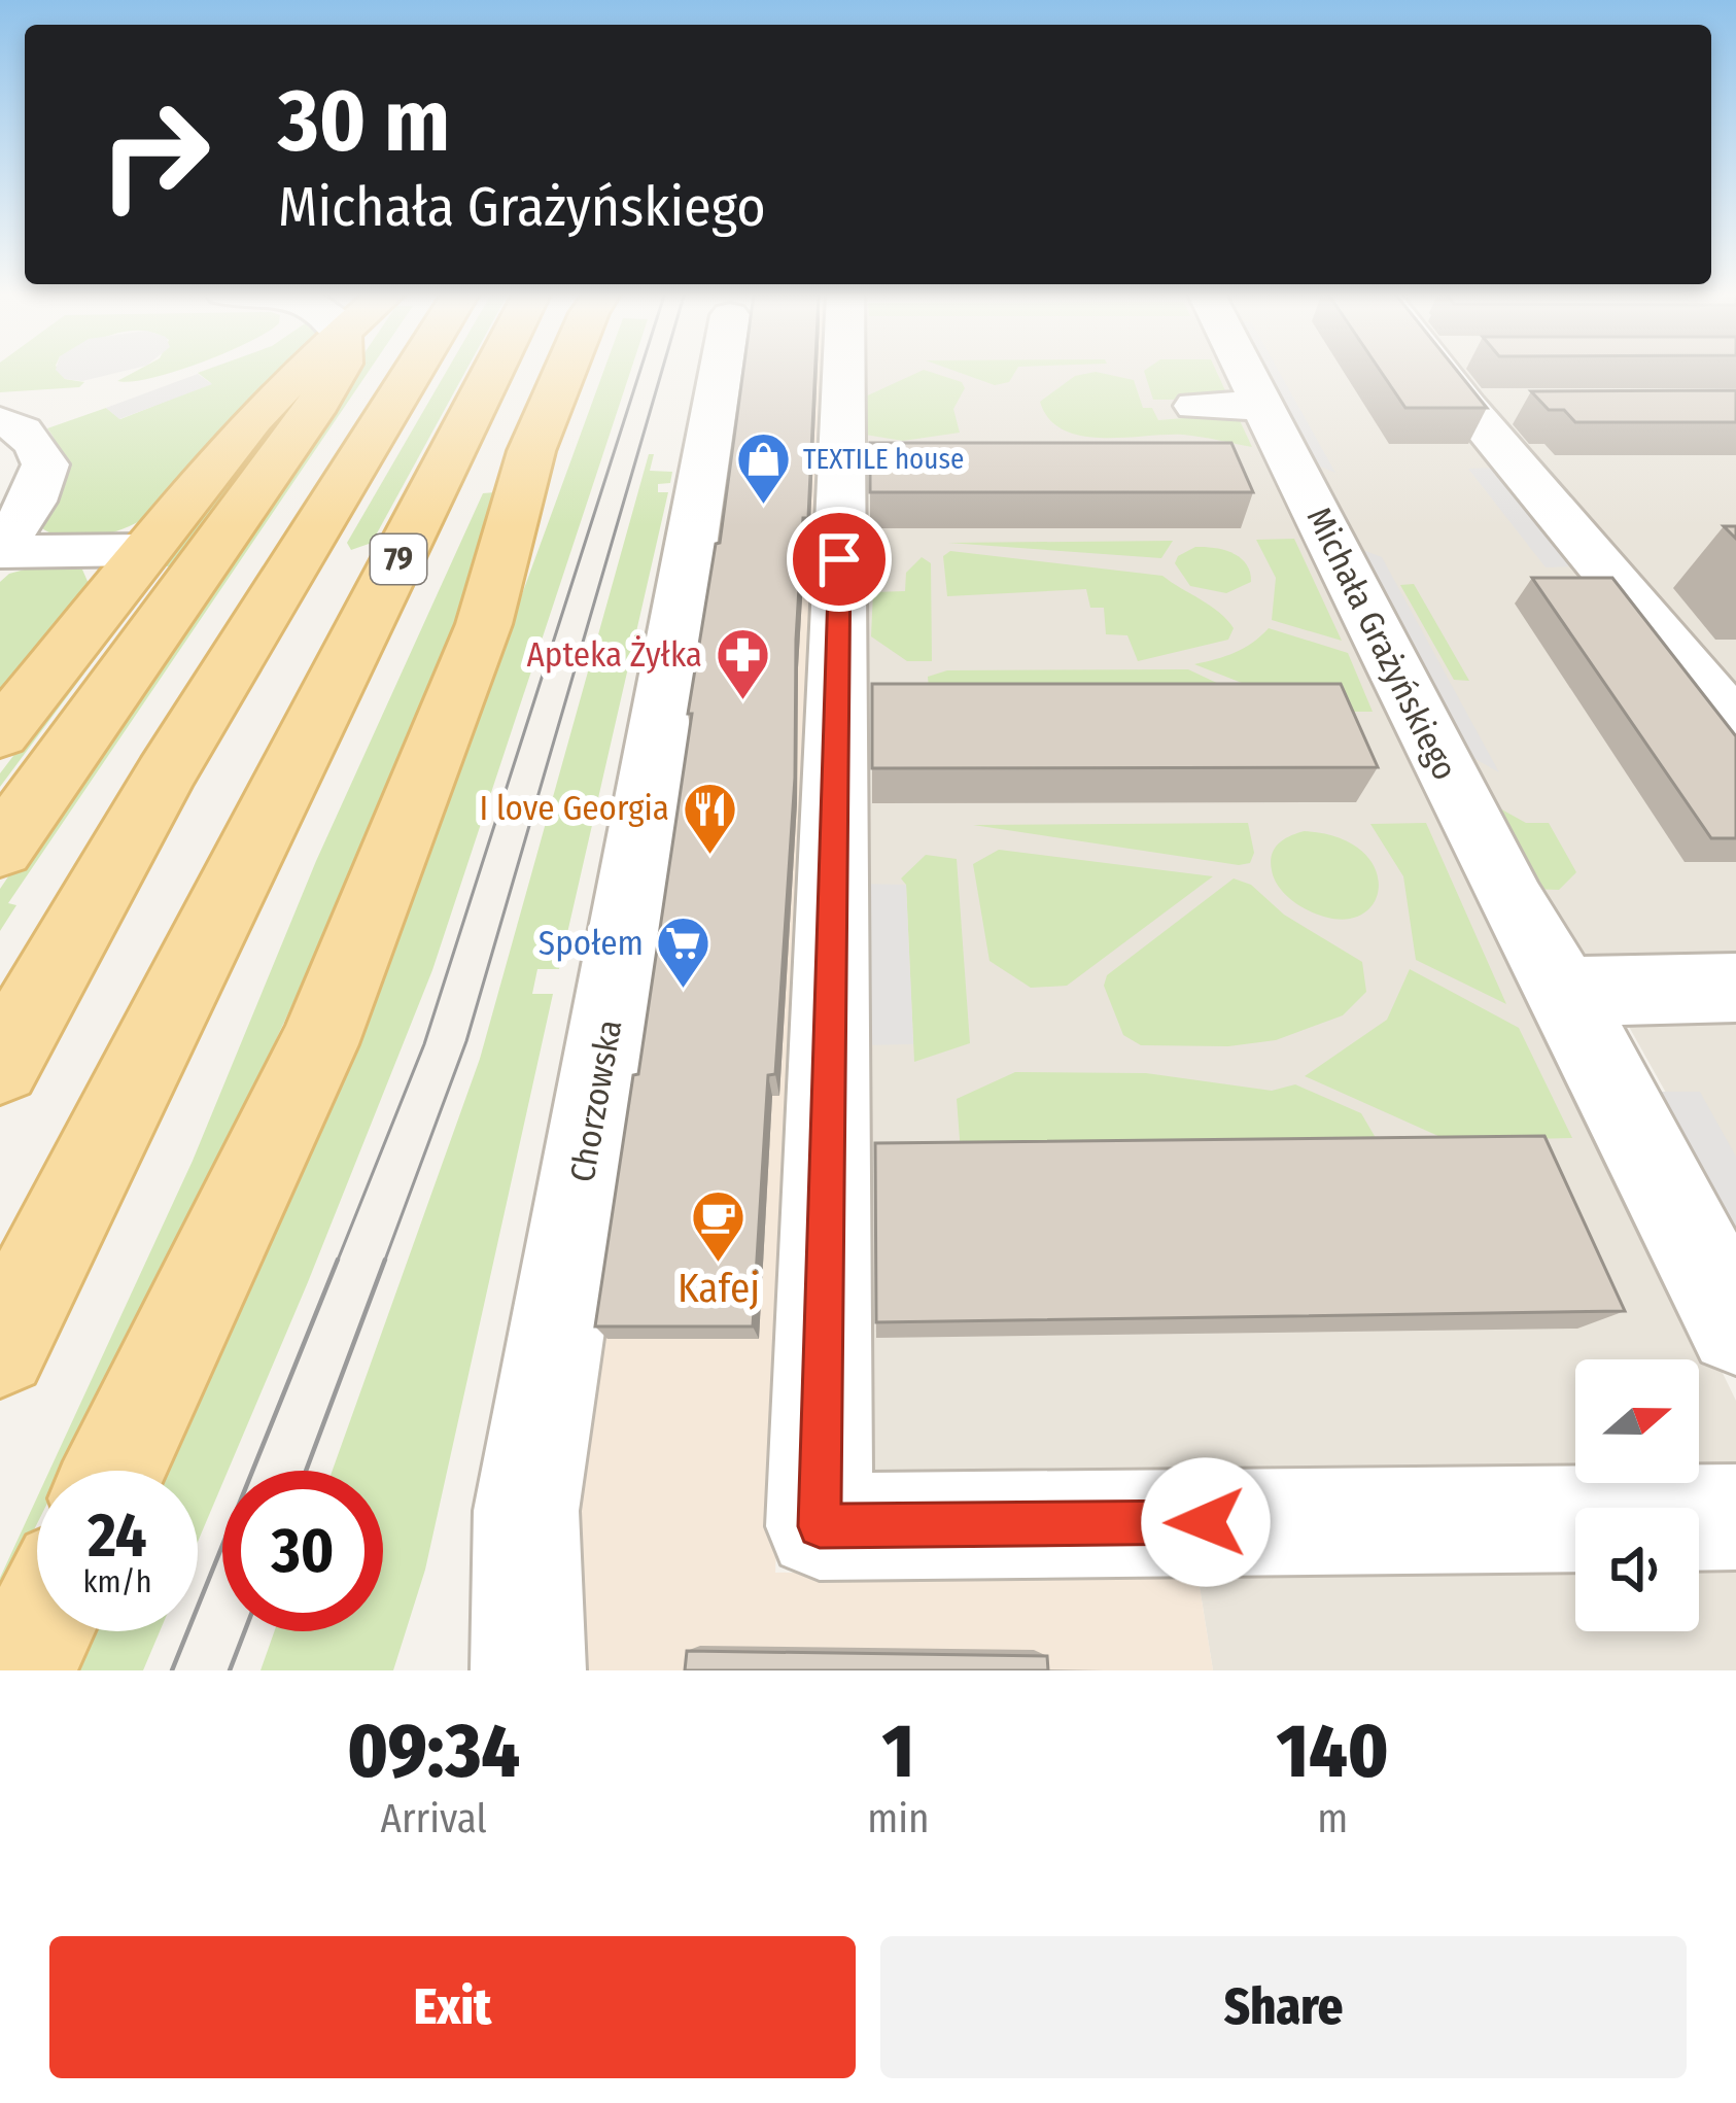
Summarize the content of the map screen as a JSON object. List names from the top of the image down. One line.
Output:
{"streets":{"main road":["79"],"street":["Michała Grażyńskiego","Chorzowska"]},"places":{"shop":["TEXTILE house"],"pharmacy":["Apteka Żyłka"],"restaurant":["I love Georgia"],"supermarket":["Społem"],"cafe":["Kafej"]},"north":"right","page":{"turn":["30 m","Michała Grażyńskiego"],"speed":"24 km/h","limit":"30","eta":["09:34","Arrival","1","min","140","m"],"buttons":["Exit","Share"]}}
